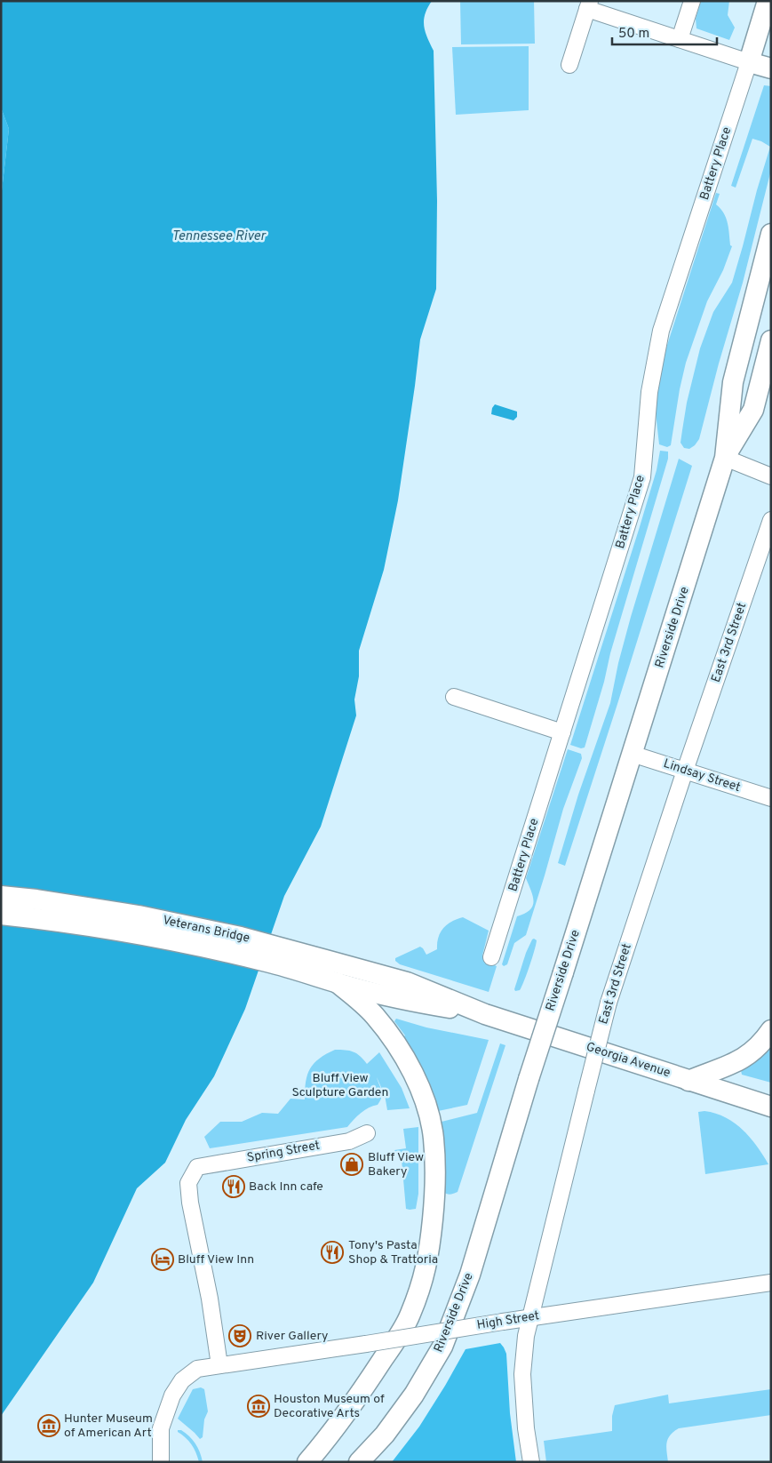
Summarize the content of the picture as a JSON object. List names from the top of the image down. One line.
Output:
{"streets":{"main road":["Riverside Drive","Veterans Bridge","Georgia Avenue"],"street":["Battery Place","East 3rd Street","Lindsay Street","Spring Street","High Street"]},"crossings":[["Riverside Drive","Lindsay Street"],["East 3rd Street","Lindsay Street"],["East 3rd Street","High Street"],["Veterans Bridge","Georgia Avenue"],["Spring Street","High Street"]],"water":["Tennessee River"],"parks":["Bluff View Sculpture Garden"],"places":{"shop":["Bluff View Bakery"],"restaurant":["Back Inn cafe","Tony's Pasta Shop & Trattoria"],"hotel":["Bluff View Inn"],"theatre":["River Gallery"],"museum":["Houston Museum of Decorative Arts","Hunter Museum of American Art"]},"scale_bar":"50 m"}
